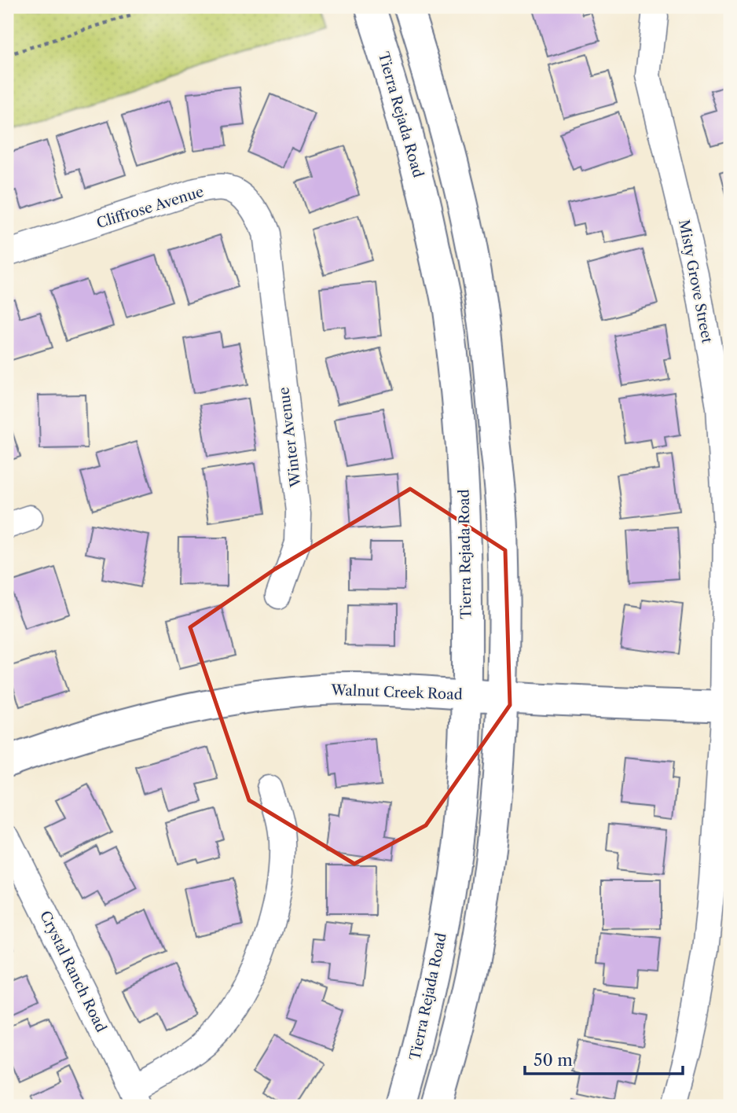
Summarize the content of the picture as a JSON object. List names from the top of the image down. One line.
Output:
{"streets":{"main road":["Tierra Rejada Road","Walnut Creek Road"],"street":["Cliffrose Avenue","Misty Grove Street","Winter Avenue","Crystal Ranch Road"]},"crossings":[["Tierra Rejada Road","Walnut Creek Road"],["Cliffrose Avenue","Winter Avenue"],["Misty Grove Street","Walnut Creek Road"]],"scale_bar":"50 m"}
